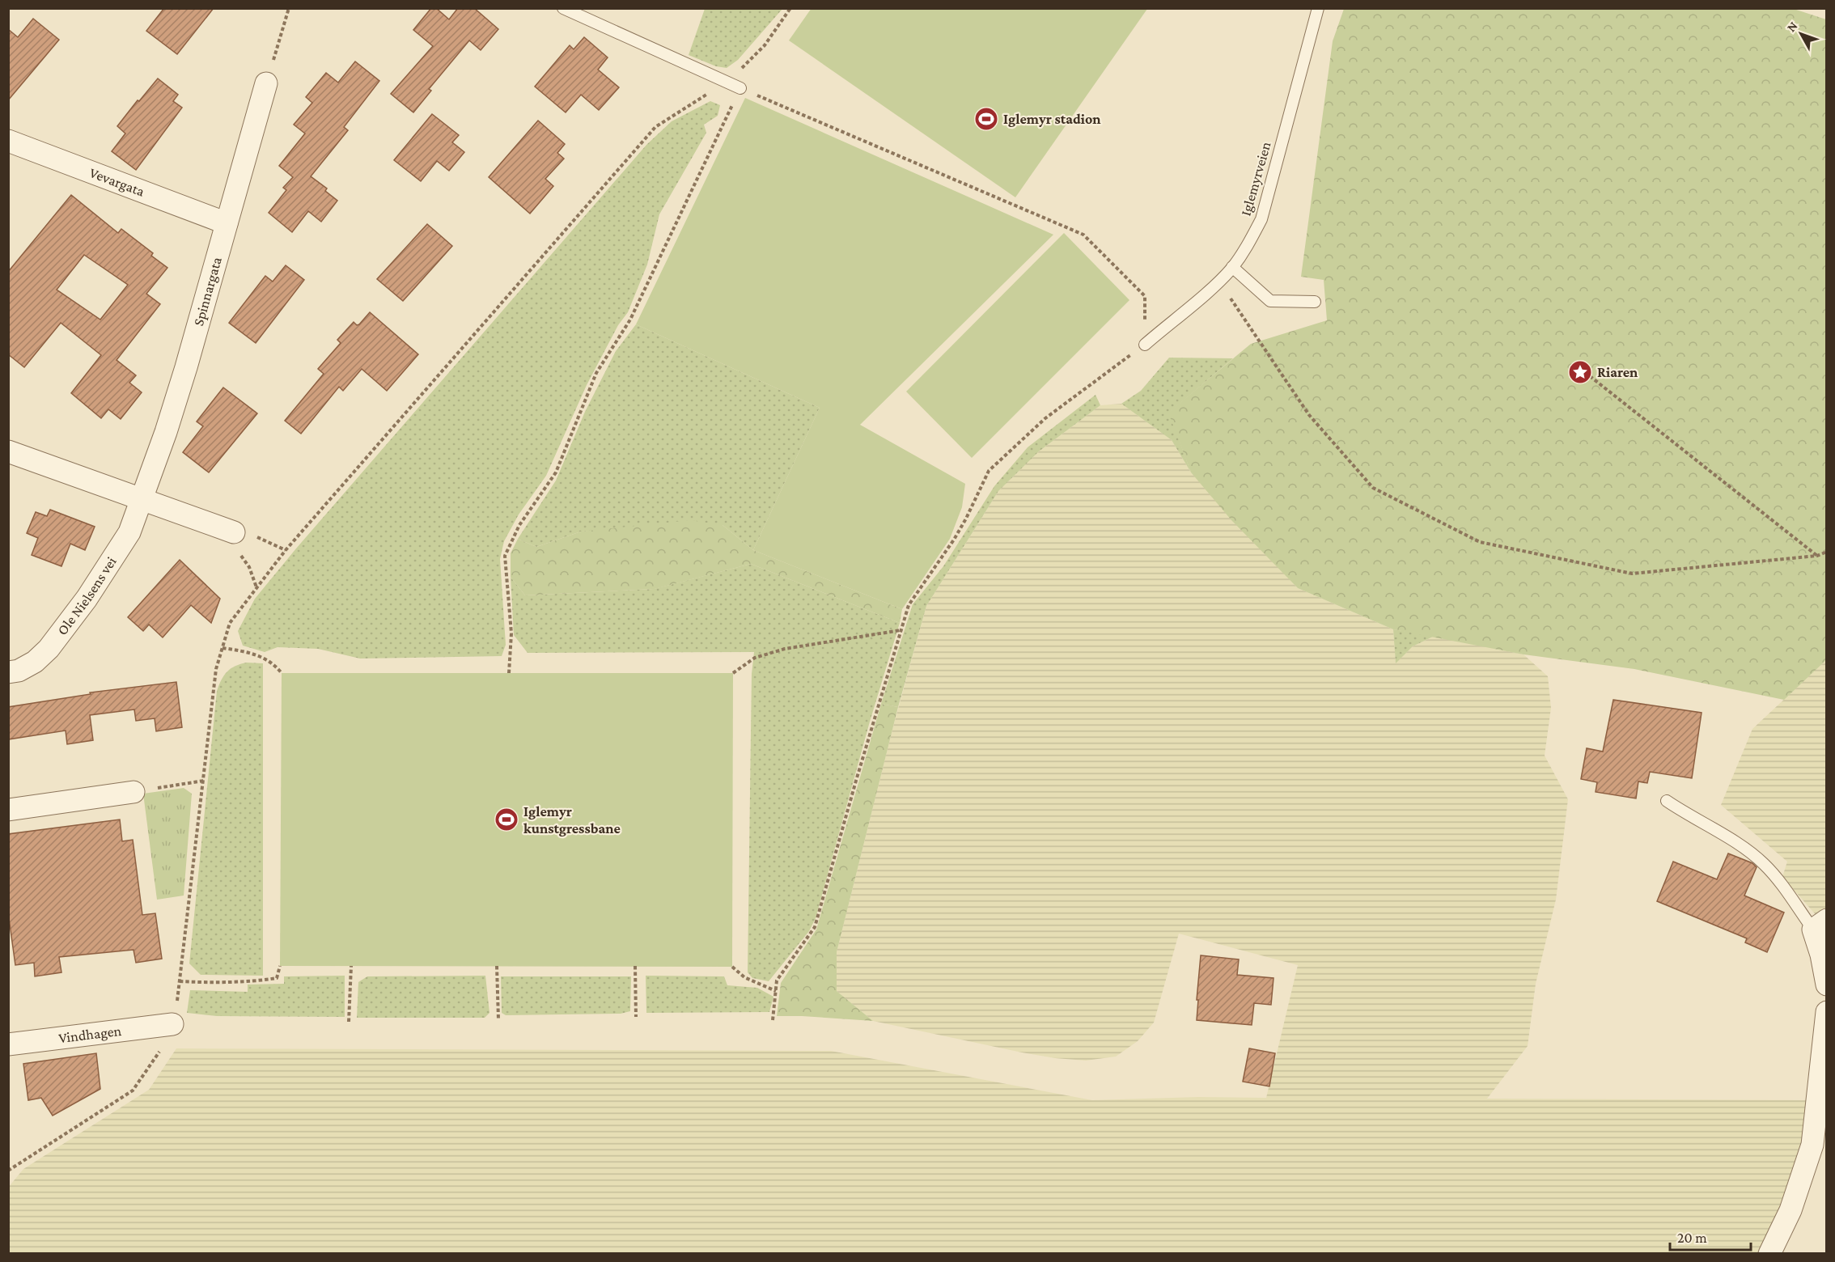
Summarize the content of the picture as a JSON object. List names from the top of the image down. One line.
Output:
{"streets":{"street":["Vevargata","Spinnargata","Ole Nielsens vei","Vindhagen"],"lane":["Iglemyrveien"]},"crossings":[["Vevargata","Spinnargata"],["Spinnargata","Ole Nielsens vei"]],"places":{"sports":["Iglemyr stadion","Iglemyr kunstgressbane"],"place":["Riaren"]},"scale_bar":"20 m","north":"top left"}
